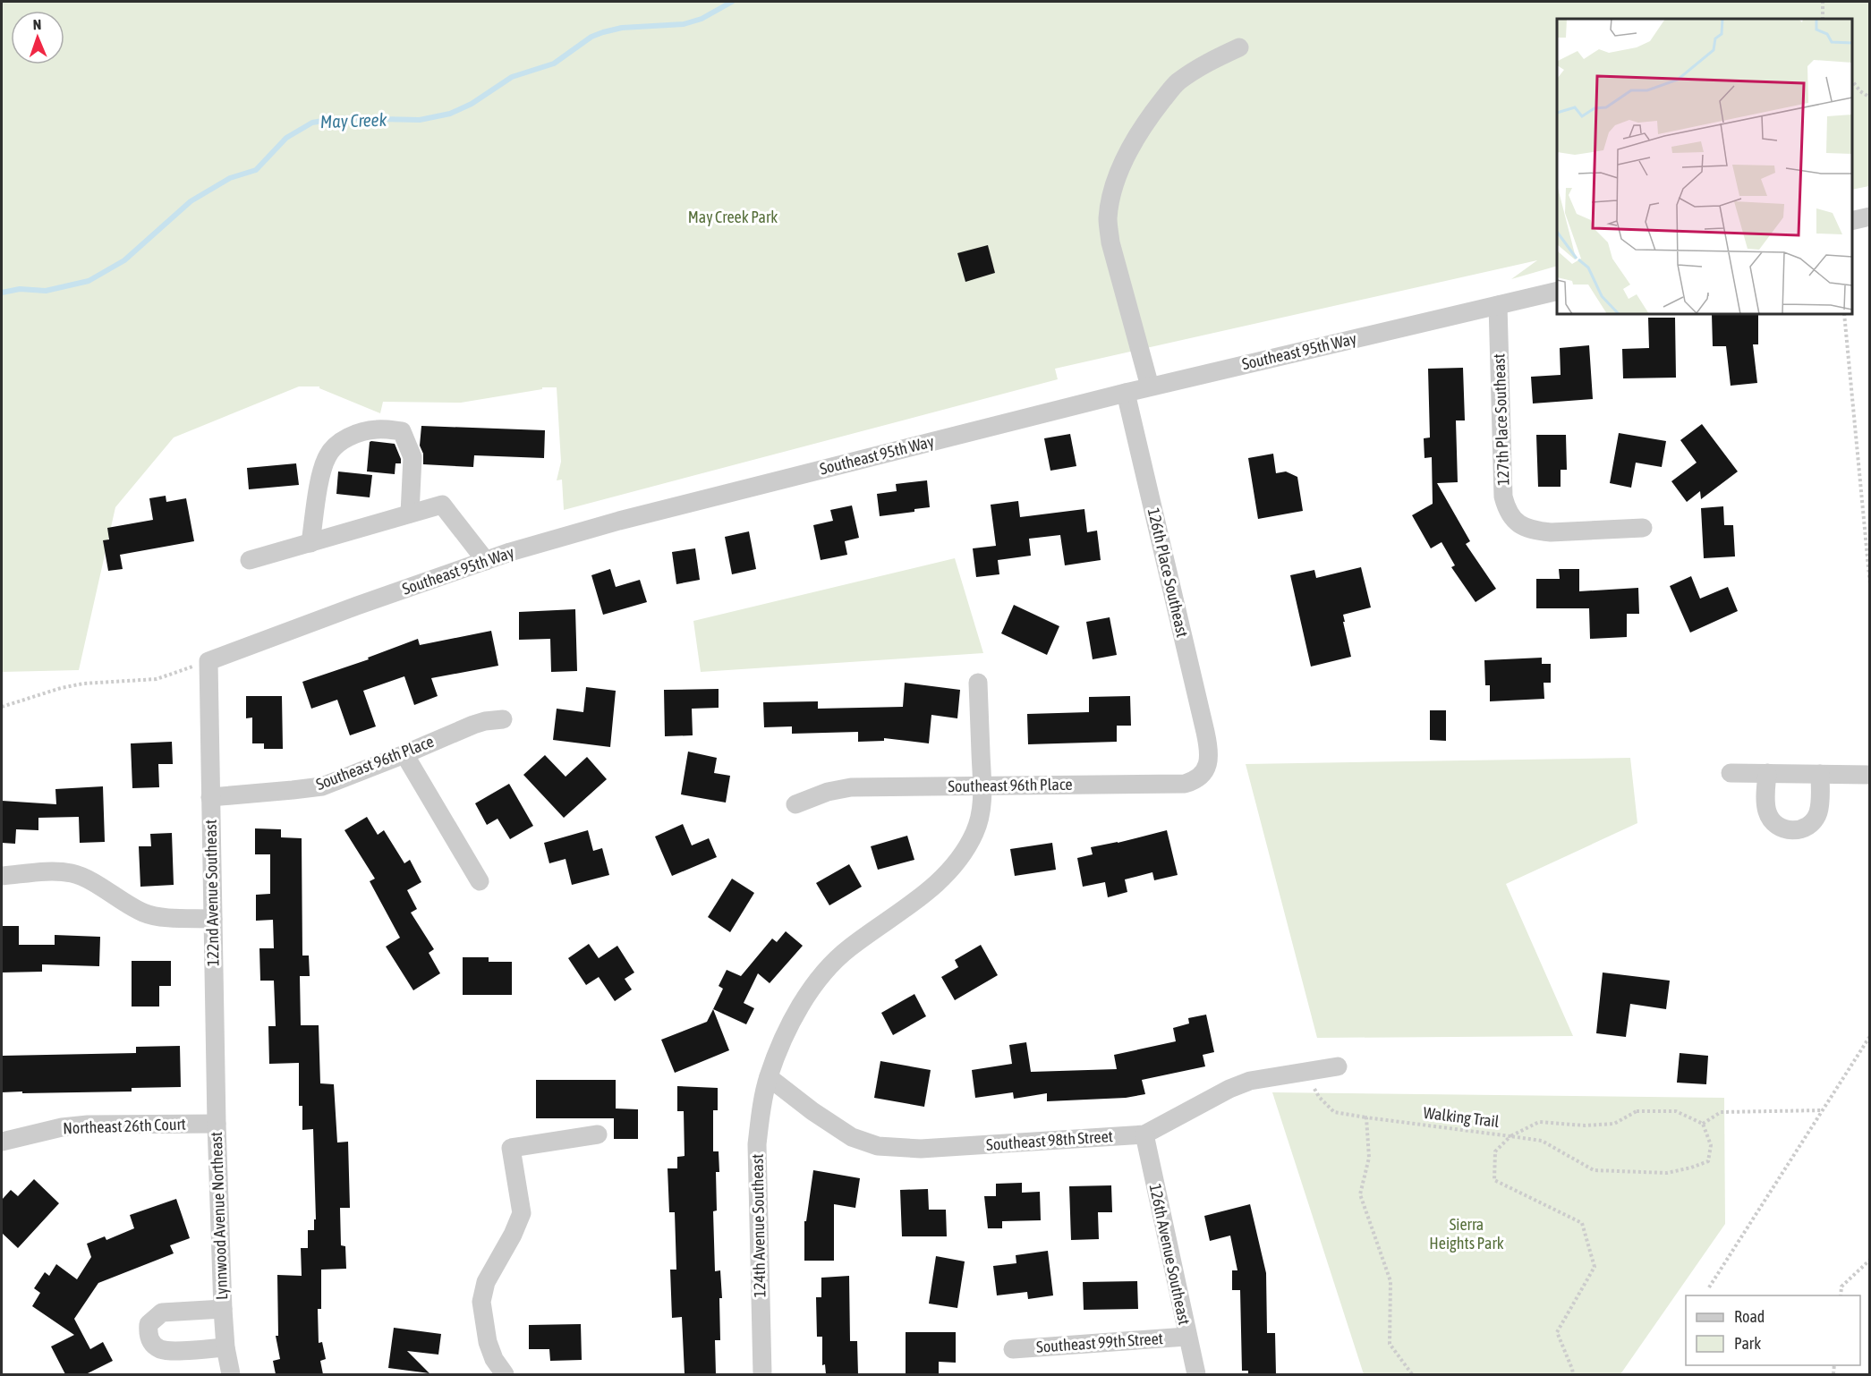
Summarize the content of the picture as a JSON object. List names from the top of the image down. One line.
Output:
{"streets":{"street":["Southeast 95th Way","127th Place Southeast","126th Place Southeast","Southeast 96th Place","122nd Avenue Southeast","Northeast 26th Court","Southeast 98th Street","Lynnwood Avenue Northeast","124th Avenue Southeast","126th Avenue Southeast","Southeast 99th Street"],"path":["Walking Trail"]},"crossings":[["Southeast 95th Way","127th Place Southeast"],["Southeast 95th Way","126th Place Southeast"],["Southeast 95th Way","122nd Avenue Southeast"],["126th Place Southeast","Southeast 96th Place"],["Southeast 96th Place","122nd Avenue Southeast"],["Southeast 96th Place","124th Avenue Southeast"],["122nd Avenue Southeast","Northeast 26th Court"],["122nd Avenue Southeast","Lynnwood Avenue Northeast"],["Walking Trail","Southeast 98th Street"],["Northeast 26th Court","Lynnwood Avenue Northeast"],["Southeast 98th Street","124th Avenue Southeast"],["Southeast 98th Street","126th Avenue Southeast"],["126th Avenue Southeast","Southeast 99th Street"]],"water":["May Creek"],"parks":["May Creek Park","Sierra Heights Park"],"legend":["Road","Park"],"north":"top"}
